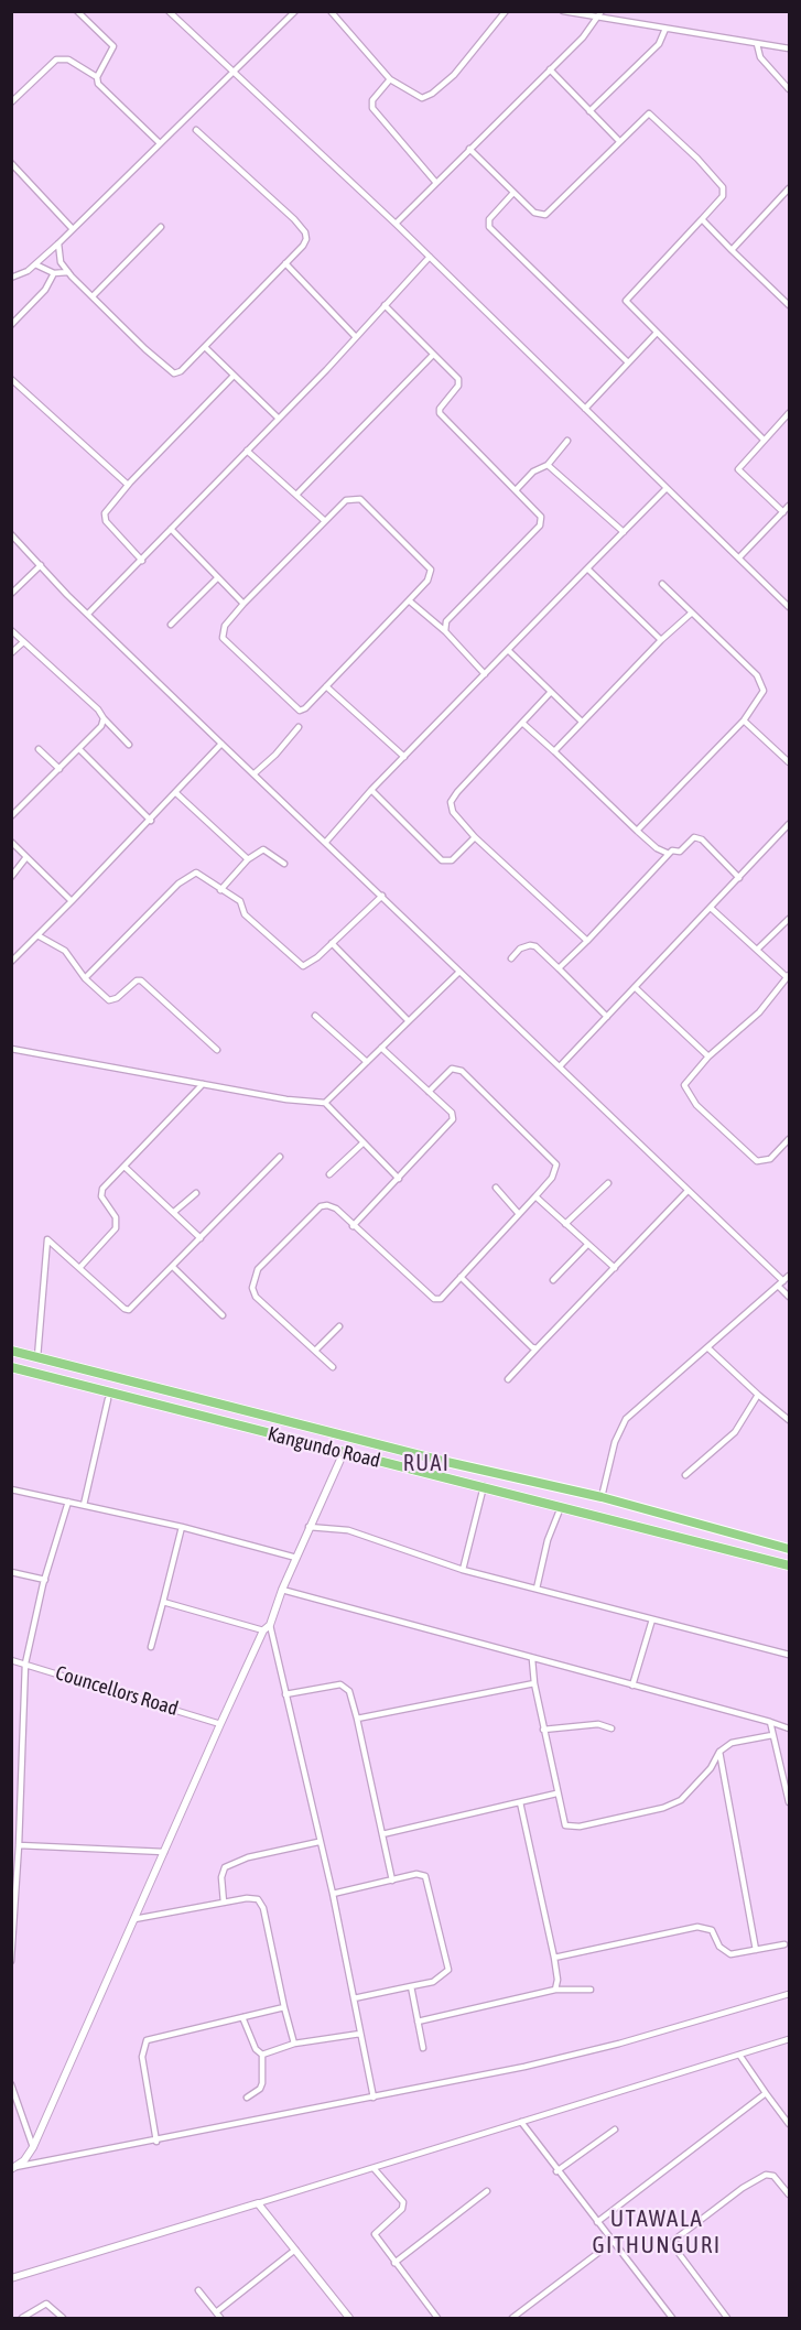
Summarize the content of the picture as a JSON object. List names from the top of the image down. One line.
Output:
{"streets":{"highway":["Kangundo Road"],"street":["Councellors Road"]},"districts":["RUAI","UTAWALA GITHUNGURI"]}
